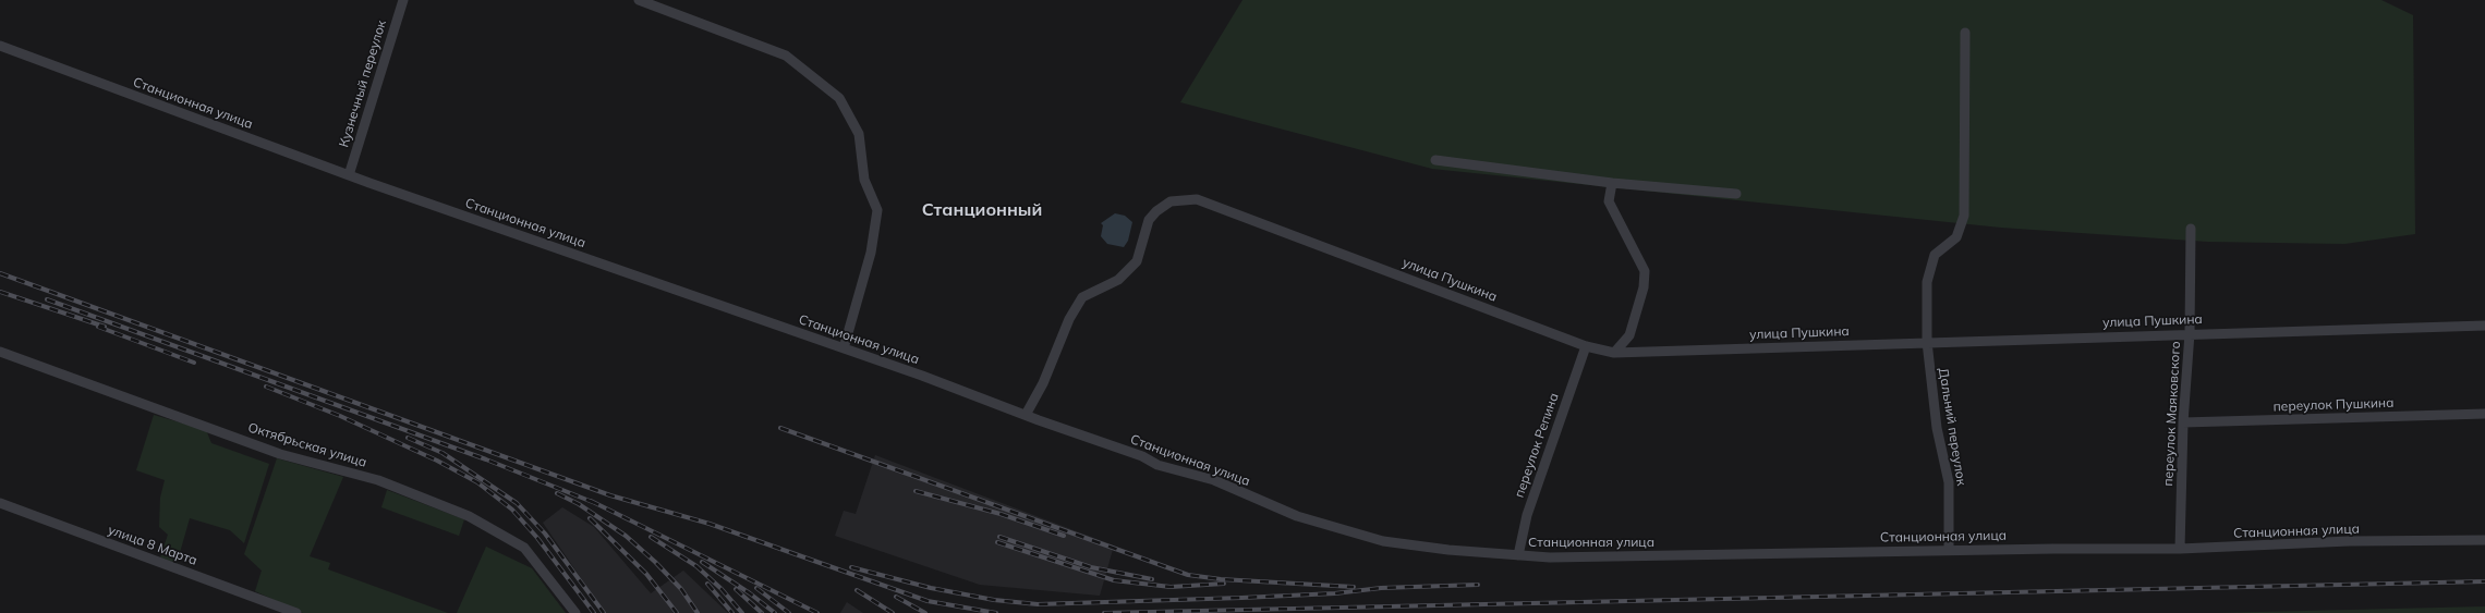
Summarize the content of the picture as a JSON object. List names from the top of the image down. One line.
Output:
{"streets":{"street":["Кузнечный переулок","Станционная улица","улица Пушкина","переулок Пушкина","переулок Маяковского","Дальний переулок","Октябрьская улица","переулок Репина","улица 8 Марта"]},"crossings":[["Кузнечный переулок","Станционная улица"],["Станционная улица","улица Пушкина"],["Станционная улица","переулок Маяковского"],["Станционная улица","Дальний переулок"],["Станционная улица","переулок Репина"],["улица Пушкина","переулок Маяковского"],["улица Пушкина","Дальний переулок"],["улица Пушкина","переулок Репина"],["переулок Пушкина","переулок Маяковского"]],"districts":["Станционный"]}
